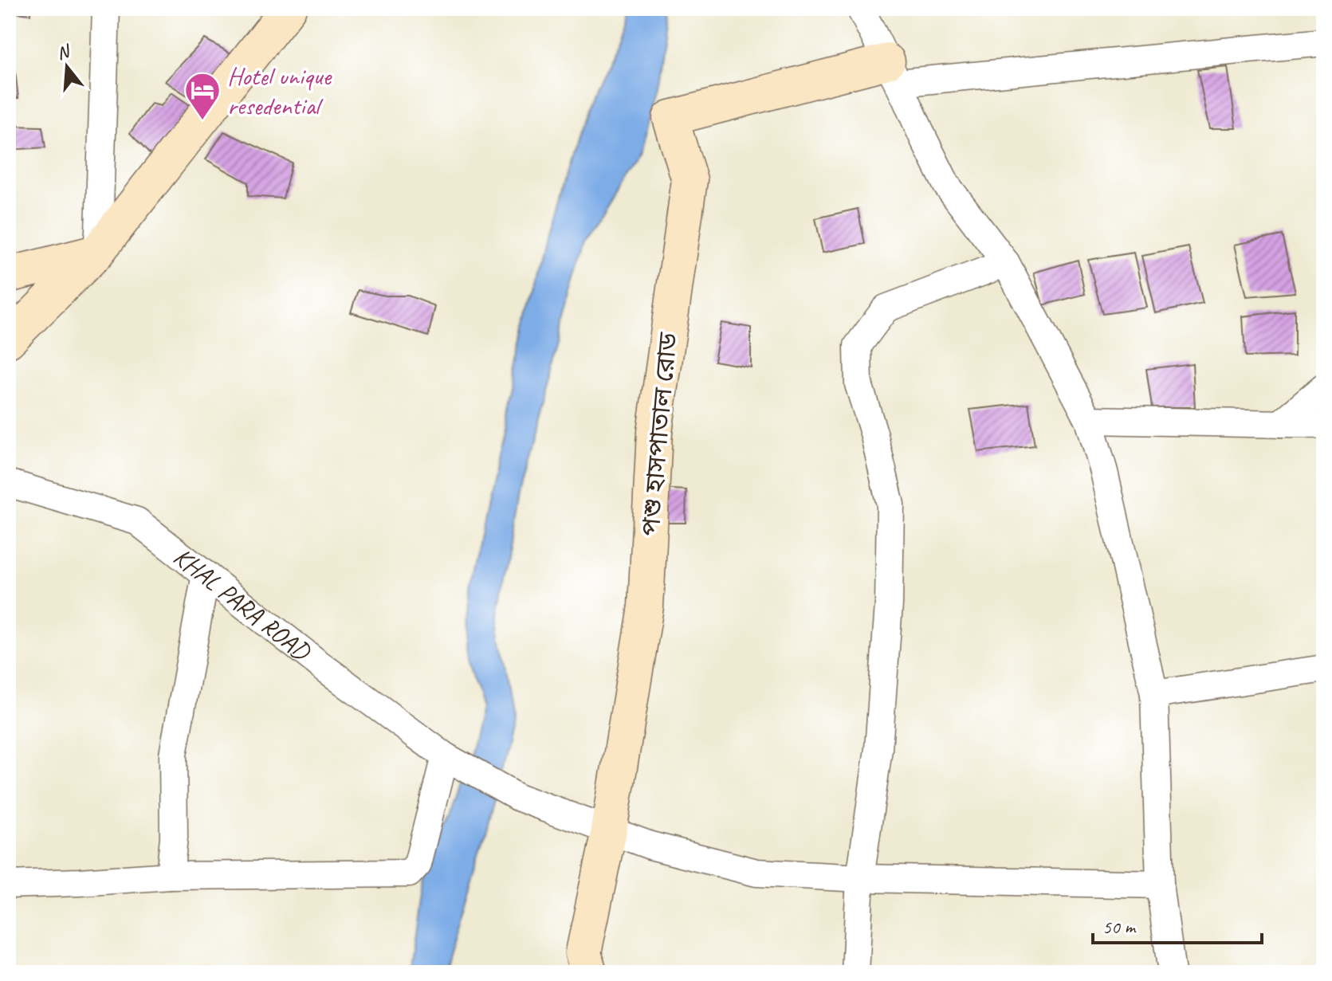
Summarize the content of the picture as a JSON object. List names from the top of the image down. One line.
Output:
{"streets":{"street":["পশু হাসপাতাল রোড","KHAL PARA ROAD"]},"crossings":[["পশু হাসপাতাল রোড","KHAL PARA ROAD"]],"places":{"hotel":["Hotel unique resedential"]},"scale_bar":"50 m","north":"top"}
